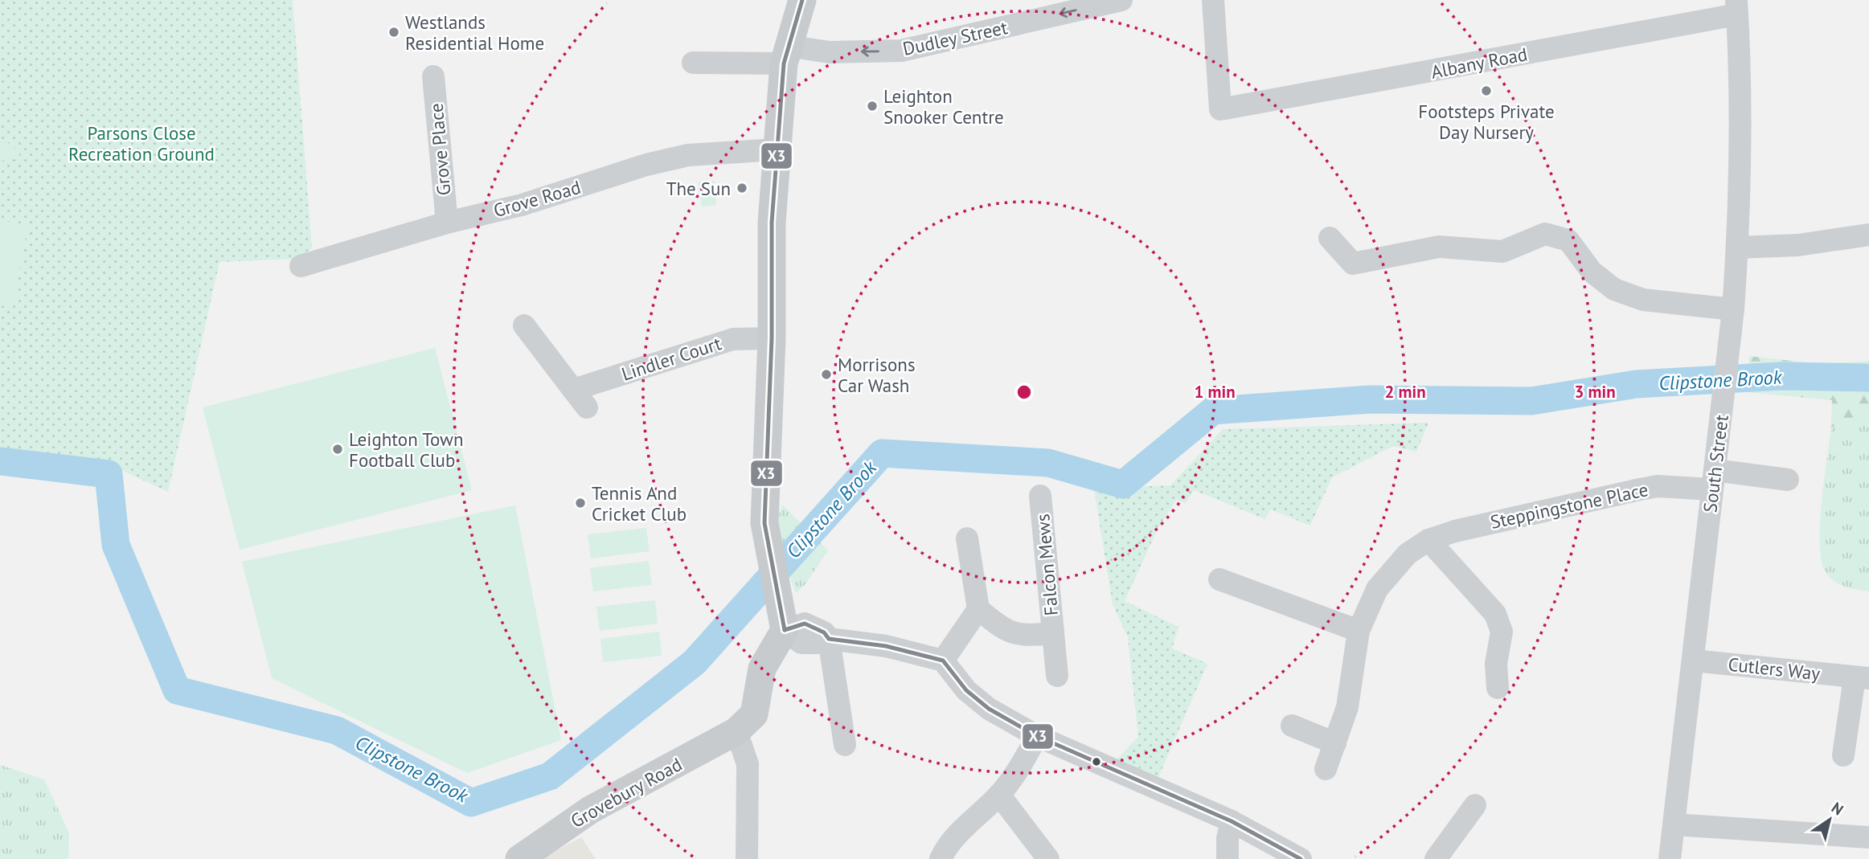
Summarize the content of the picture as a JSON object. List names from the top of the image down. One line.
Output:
{"streets":{"main road":["Grovebury Road"],"street":["Dudley Street","Albany Road","Grove Place","Grove Road","Lindler Court","South Street","Steppingstone Place","Falcon Mews","Cutlers Way"]},"crossings":[["Albany Road","South Street"],["Grove Place","Grove Road"],["South Street","Steppingstone Place"],["South Street","Cutlers Way"]],"one_way":["Dudley Street"],"water":["Clipstone Brook"],"parks":["Parsons Close Recreation Ground"],"places":["Westlands Residential Home","Footsteps Private Day Nursery","Leighton Snooker Centre","The Sun","Morrisons Car Wash","Leighton Town Football Club","Tennis And Cricket Club"],"lines":["transit line X3"],"north":"top right","rings":["1 min","2 min","3 min"]}
